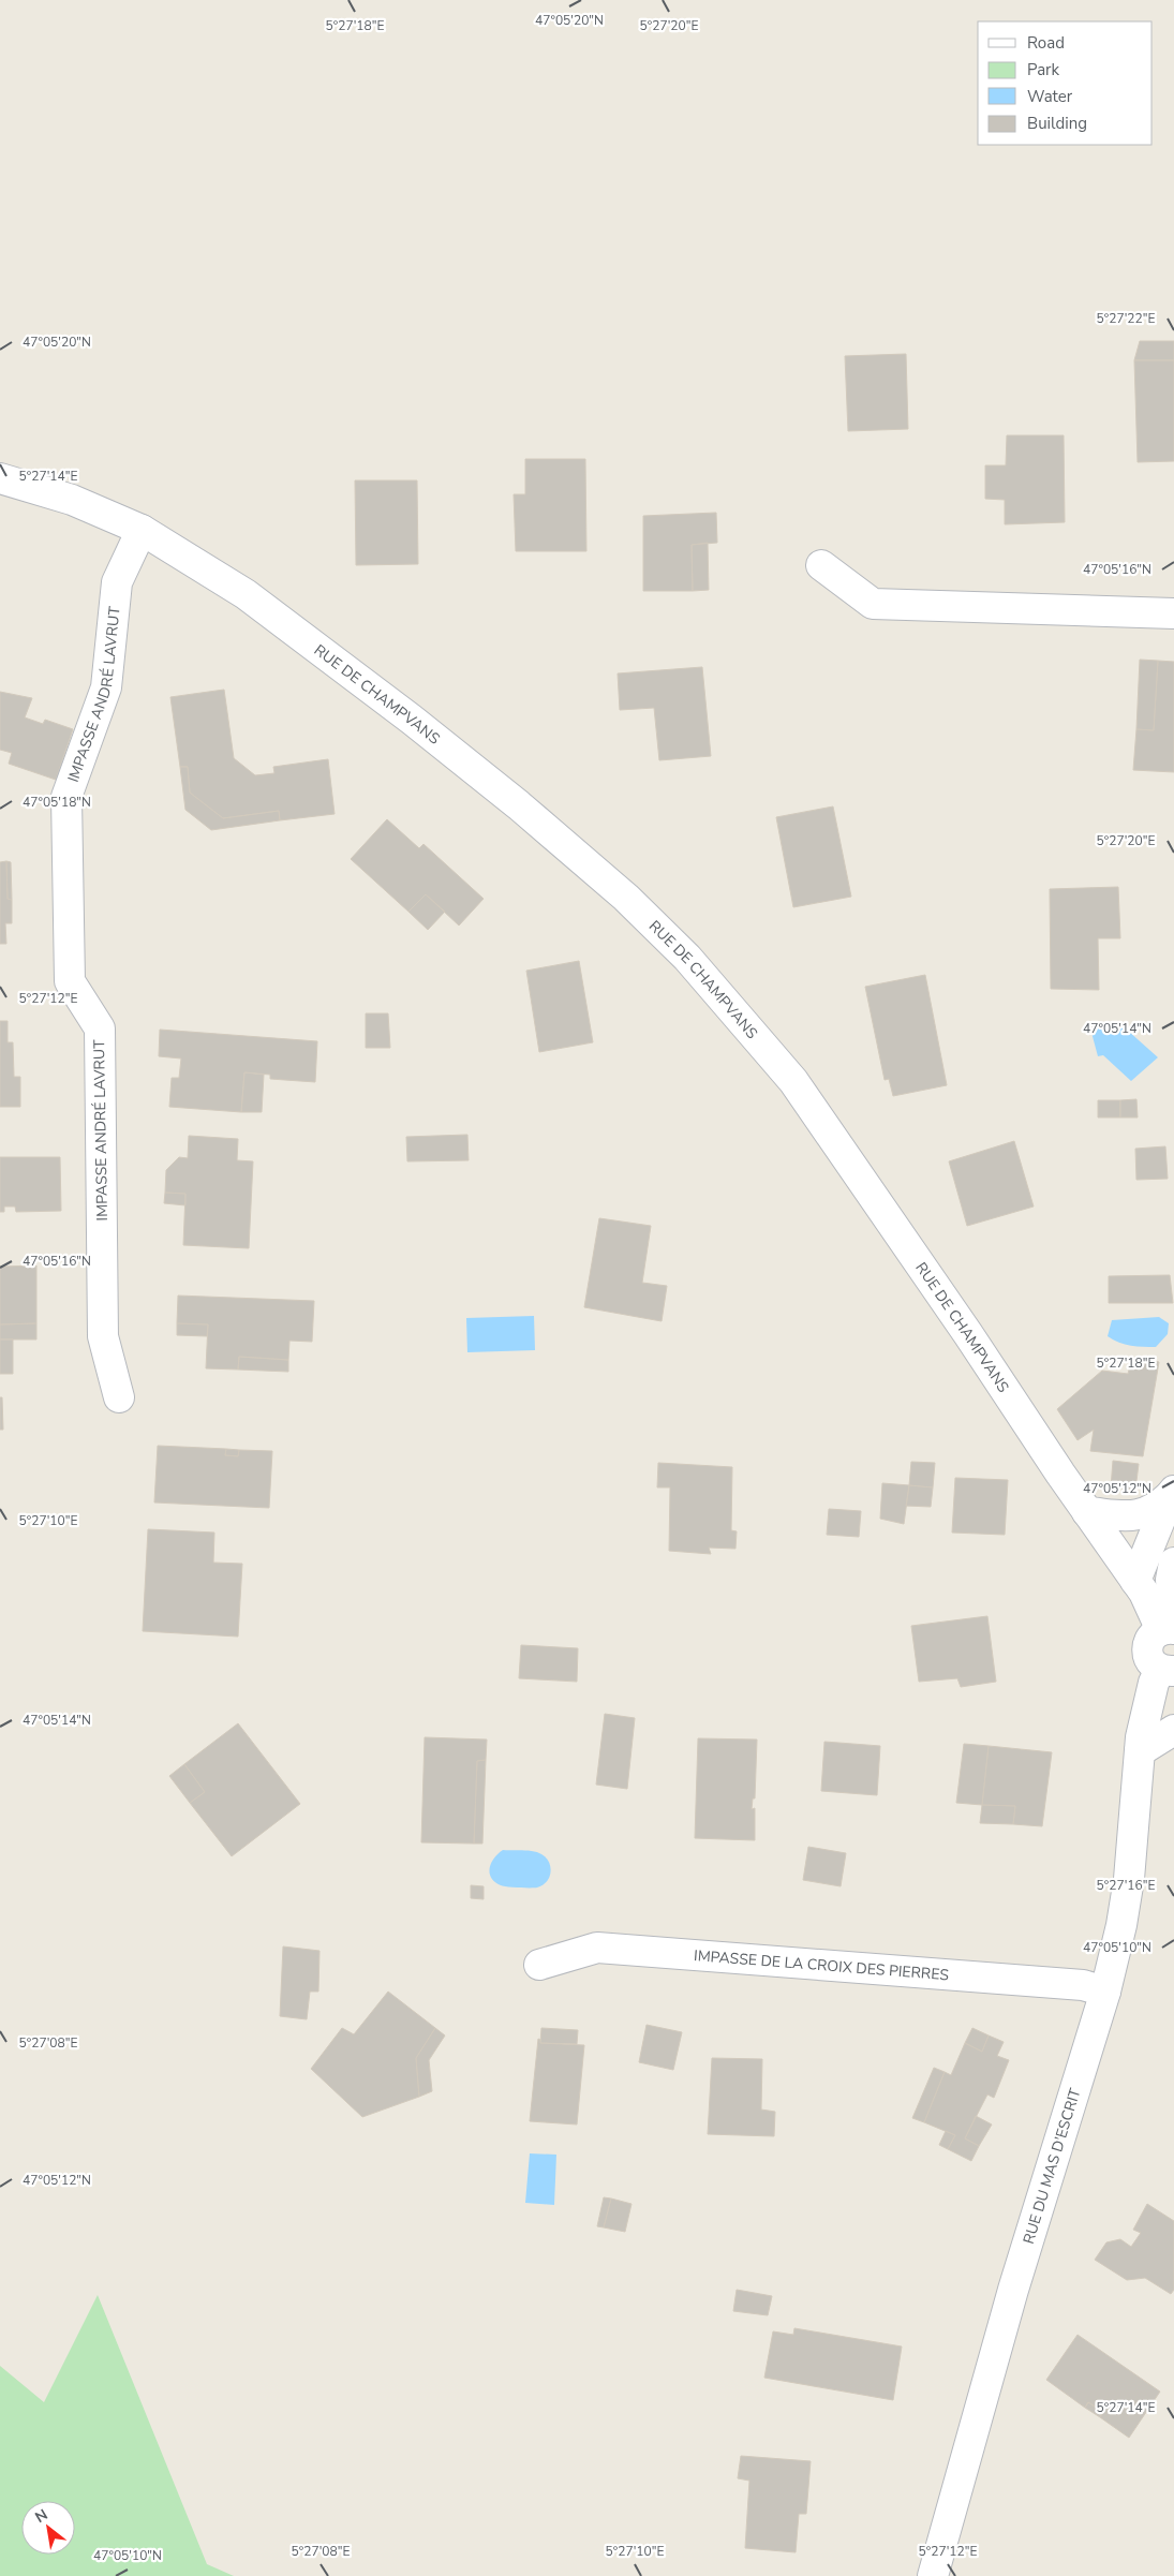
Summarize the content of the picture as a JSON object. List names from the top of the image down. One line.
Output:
{"streets":{"street":["IMPASSE ANDRÉ LAVRUT","RUE DE CHAMPVANS","IMPASSE DE LA CROIX DES PIERRES","RUE DU MAS D'ESCRIT"]},"crossings":[["IMPASSE ANDRÉ LAVRUT","RUE DE CHAMPVANS"],["IMPASSE DE LA CROIX DES PIERRES","RUE DU MAS D'ESCRIT"]],"legend":["Road","Park","Water","Building"],"north":"top left","coordinates":["47°05'20\"N","5°27'18\"E","5°27'20\"E","5°27'22\"E","5°27'14\"E","47°05'16\"N","47°05'18\"N","5°27'12\"E","47°05'14\"N","47°05'12\"N","5°27'10\"E","5°27'16\"E","47°05'10\"N","5°27'08\"E"]}
